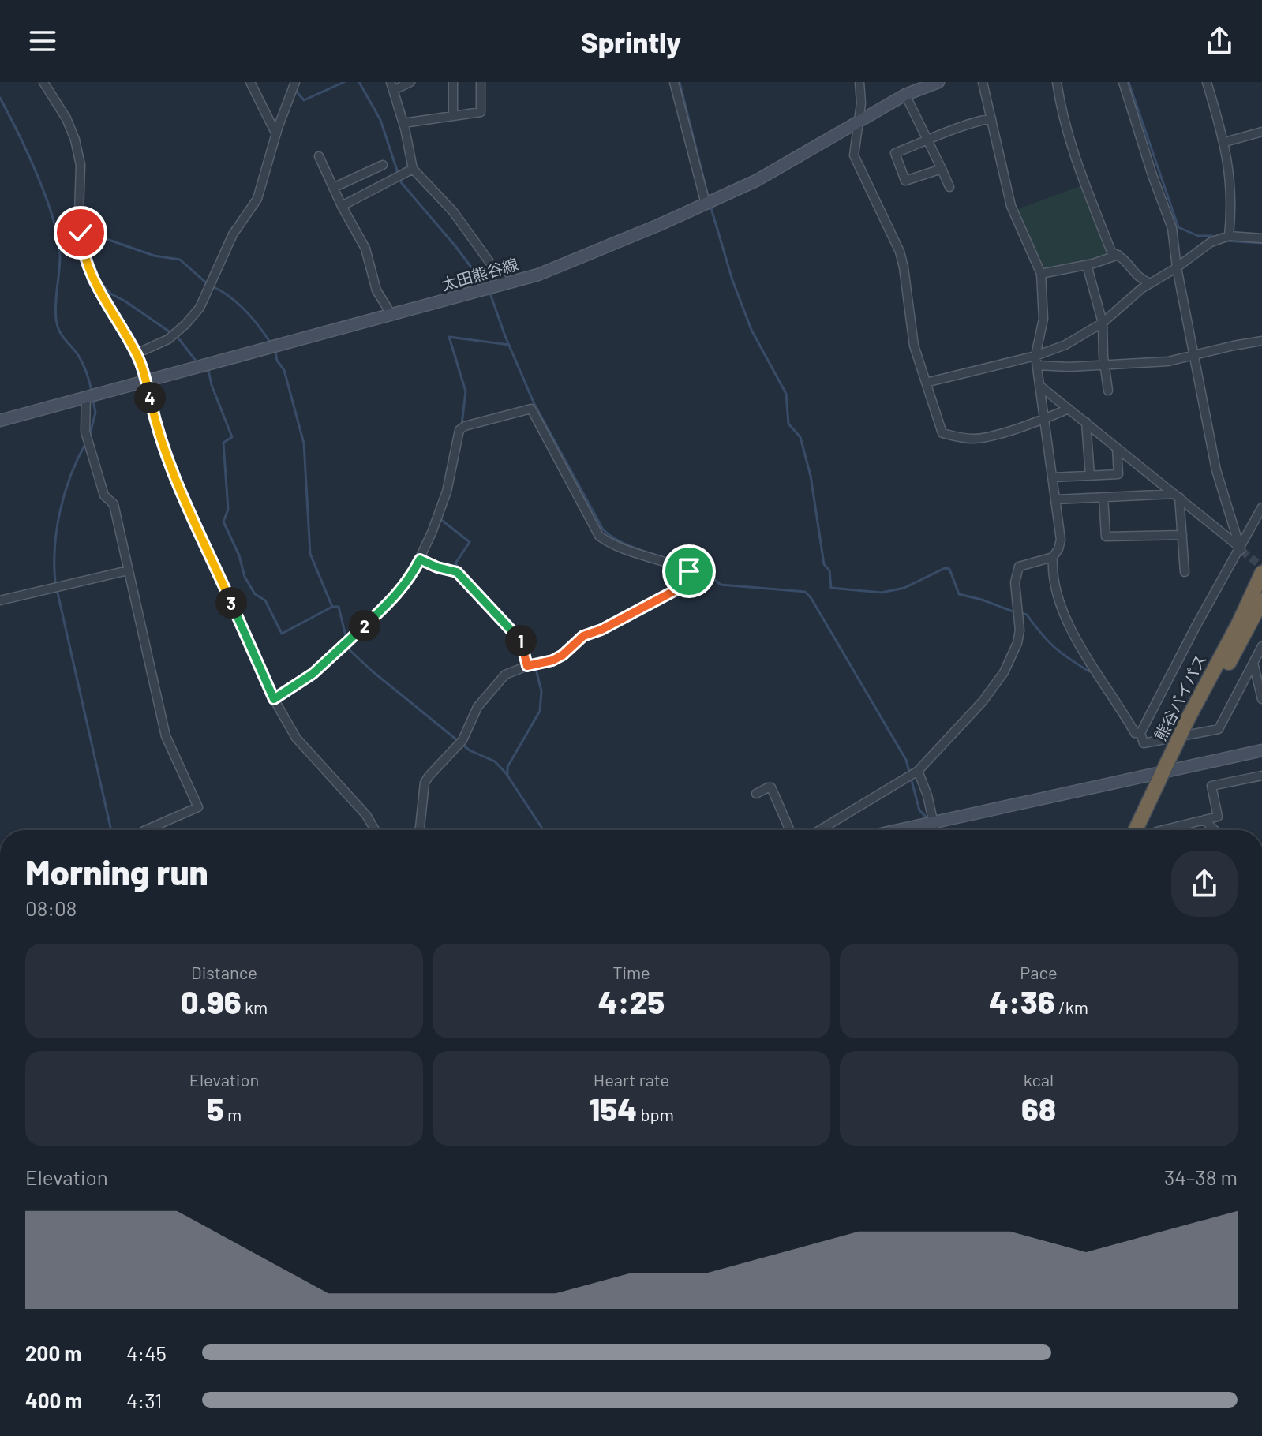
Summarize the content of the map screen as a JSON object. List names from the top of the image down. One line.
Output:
{"streets":{"highway":["熊谷バイパス"],"main road":["太田熊谷線"]},"page":{"header":"Sprintly","pins":["4","3","2","1"],"heading":["Morning run","08:08"],"stats":[["Distance","0.96 km"],["Time","4:25"],["Pace","4:36 /km"],["Elevation","5 m"],["Heart rate","154 bpm"],["kcal","68"]],"chart":["Elevation","34–38 m"],"list":[{"name":"200 m","note":"4:45"},{"name":"400 m","note":"4:31"}]}}
